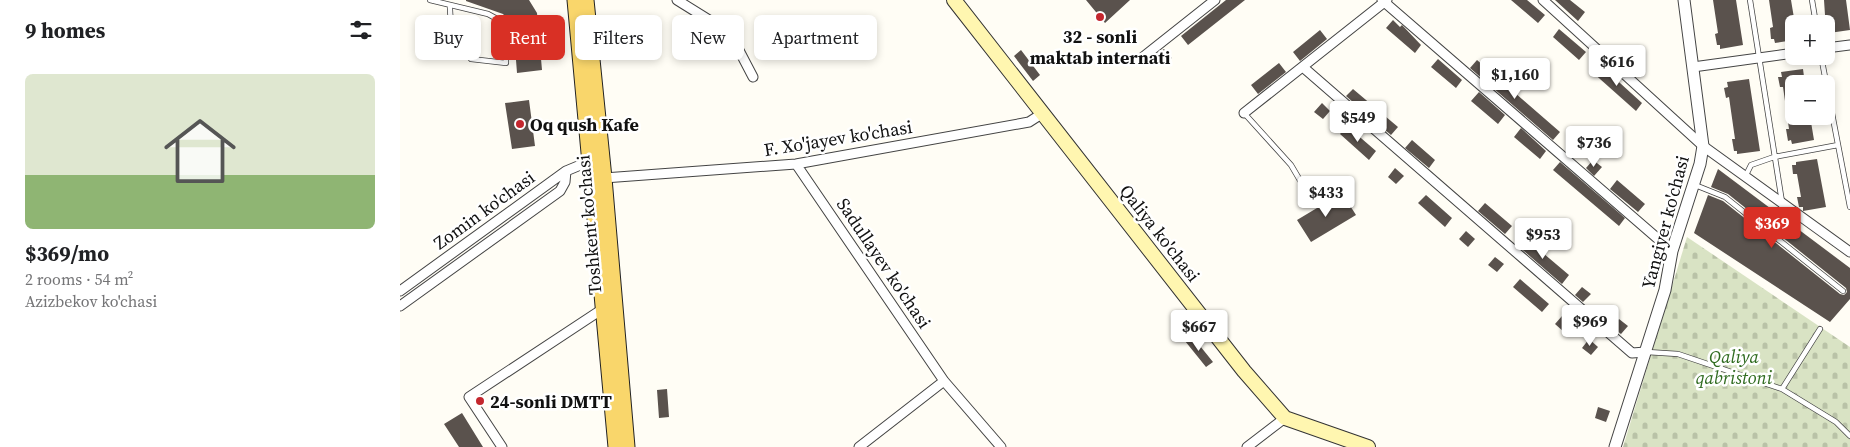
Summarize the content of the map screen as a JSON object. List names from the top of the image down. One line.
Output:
{"streets":{"main road":["Toshkent ko'chasi","Qaliya ko'chasi"],"street":["F. Xo'jayev ko'chasi","Zomin ko'chasi","Yangiyer ko'chasi","Sadullayev ko'chasi"]},"crossings":[["F. Xo'jayev ko'chasi","Toshkent ko'chasi"],["F. Xo'jayev ko'chasi","Qaliya ko'chasi"],["F. Xo'jayev ko'chasi","Sadullayev ko'chasi"],["Zomin ko'chasi","Toshkent ko'chasi"]],"parks":["Qaliya qabristoni"],"places":["32 - sonli maktab internati","Oq qush Kafe","24-sonli DMTT"],"page":{"heading":"9 homes","map_buttons":["+","−"],"chip":["Buy","Rent","Filters","New","Apartment"],"price":["$616","$1,160","$549","$736","$433","$369","$953","$969","$667"],"list":[{"name":"$369/mo","note":"2 rooms · 54 m² · Azizbekov ko'chasi"}]}}
